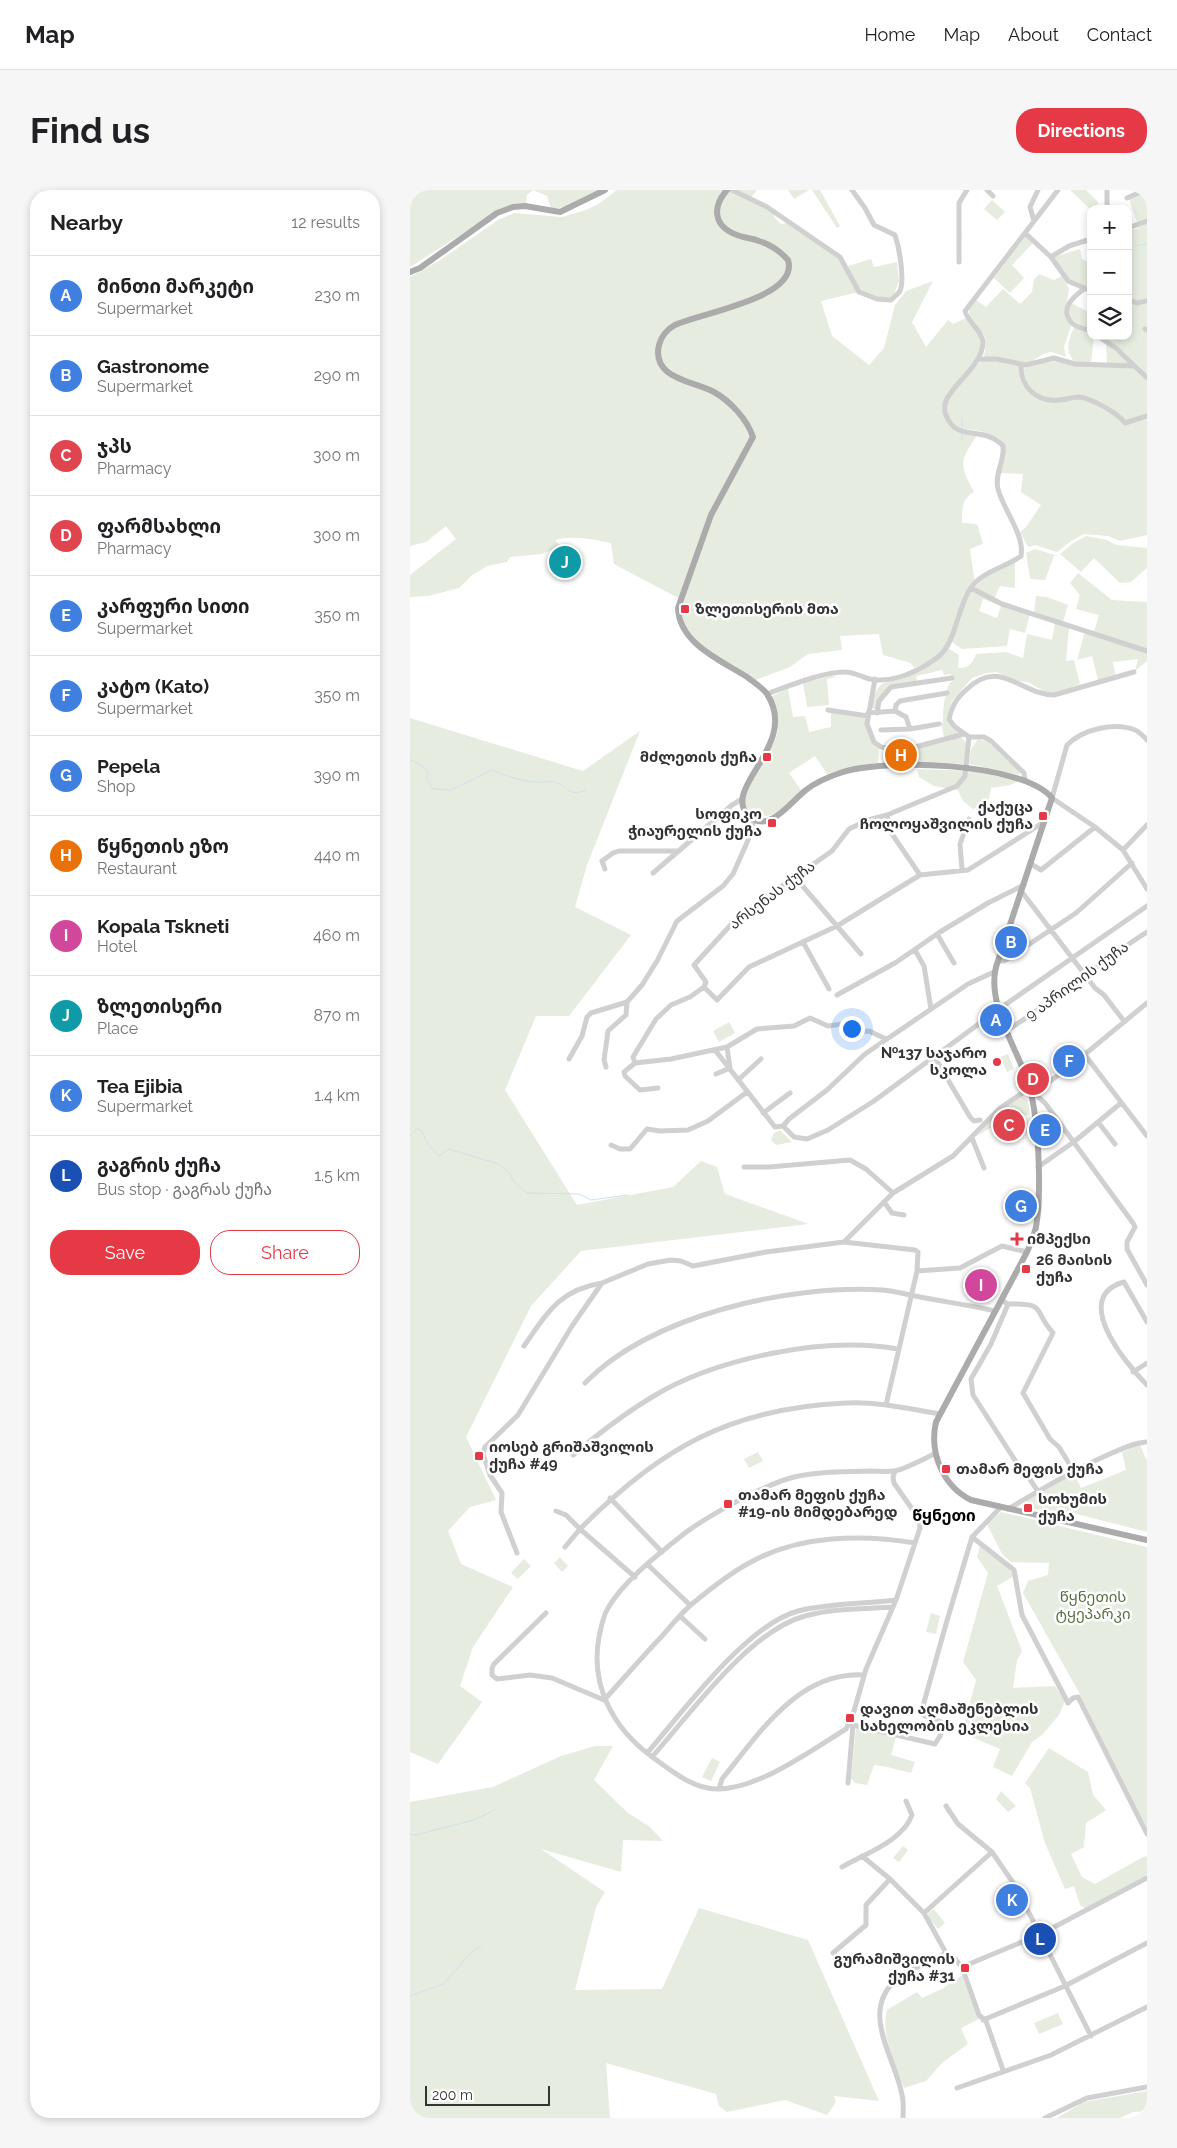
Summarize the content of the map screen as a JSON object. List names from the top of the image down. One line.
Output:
{"streets":{"street":["არსენას ქუჩა","9 აპრილის ქუჩა"]},"districts":["წყნეთი"],"parks":["წყნეთის ტყეპარკი"],"places":{"transit":["ზლეთისერის მთა","მძლეთის ქუჩა","ქაქუცა ჩოლოყაშვილის ქუჩა","სოფიკო ჭიაურელის ქუჩა","26 მაისის ქუჩა","იოსებ გრიშაშვილის ქუჩა #49","თამარ მეფის ქუჩა","თამარ მეფის ქუჩა #19-ის მიმდებარედ","სოხუმის ქუჩა","დავით აღმაშენებლის სახელობის ეკლესია","გურამიშვილის ქუჩა #31"],"other":["№137 საჯარო სკოლა"],"health":["იმპექსი"]},"scale_bar":"200 m","page":{"header":"Map","nav":["Home","Map","About","Contact"],"buttons":["Directions",["Save","Share"]],"title":"Find us","heading":["Nearby","12 results"],"map_buttons":["+","−"],"list":[{"mark":"A","name":"მინთი მარკეტი","note":"Supermarket","value":"230 m"},{"mark":"B","name":"Gastronome","note":"Supermarket","value":"290 m"},{"mark":"C","name":"ჯპს","note":"Pharmacy","value":"300 m"},{"mark":"D","name":"ფარმსახლი","note":"Pharmacy","value":"300 m"},{"mark":"E","name":"კარფური სითი","note":"Supermarket","value":"350 m"},{"mark":"F","name":"კატო (Kato)","note":"Supermarket","value":"350 m"},{"mark":"G","name":"Pepela","note":"Shop","value":"390 m"},{"mark":"H","name":"წყნეთის ეზო","note":"Restaurant","value":"440 m"},{"mark":"I","name":"Kopala Tskneti","note":"Hotel","value":"460 m"},{"mark":"J","name":"ზლეთისერი","note":"Place","value":"870 m"},{"mark":"K","name":"Tea Ejibia","note":"Supermarket","value":"1.4 km"},{"mark":"L","name":"გაგრის ქუჩა","note":"Bus stop · გაგრას ქუჩა","value":"1.5 km"}],"pins":["J","H","B","A","F","D","C","E","G","I","K","L"],"scale":"200 m"}}
